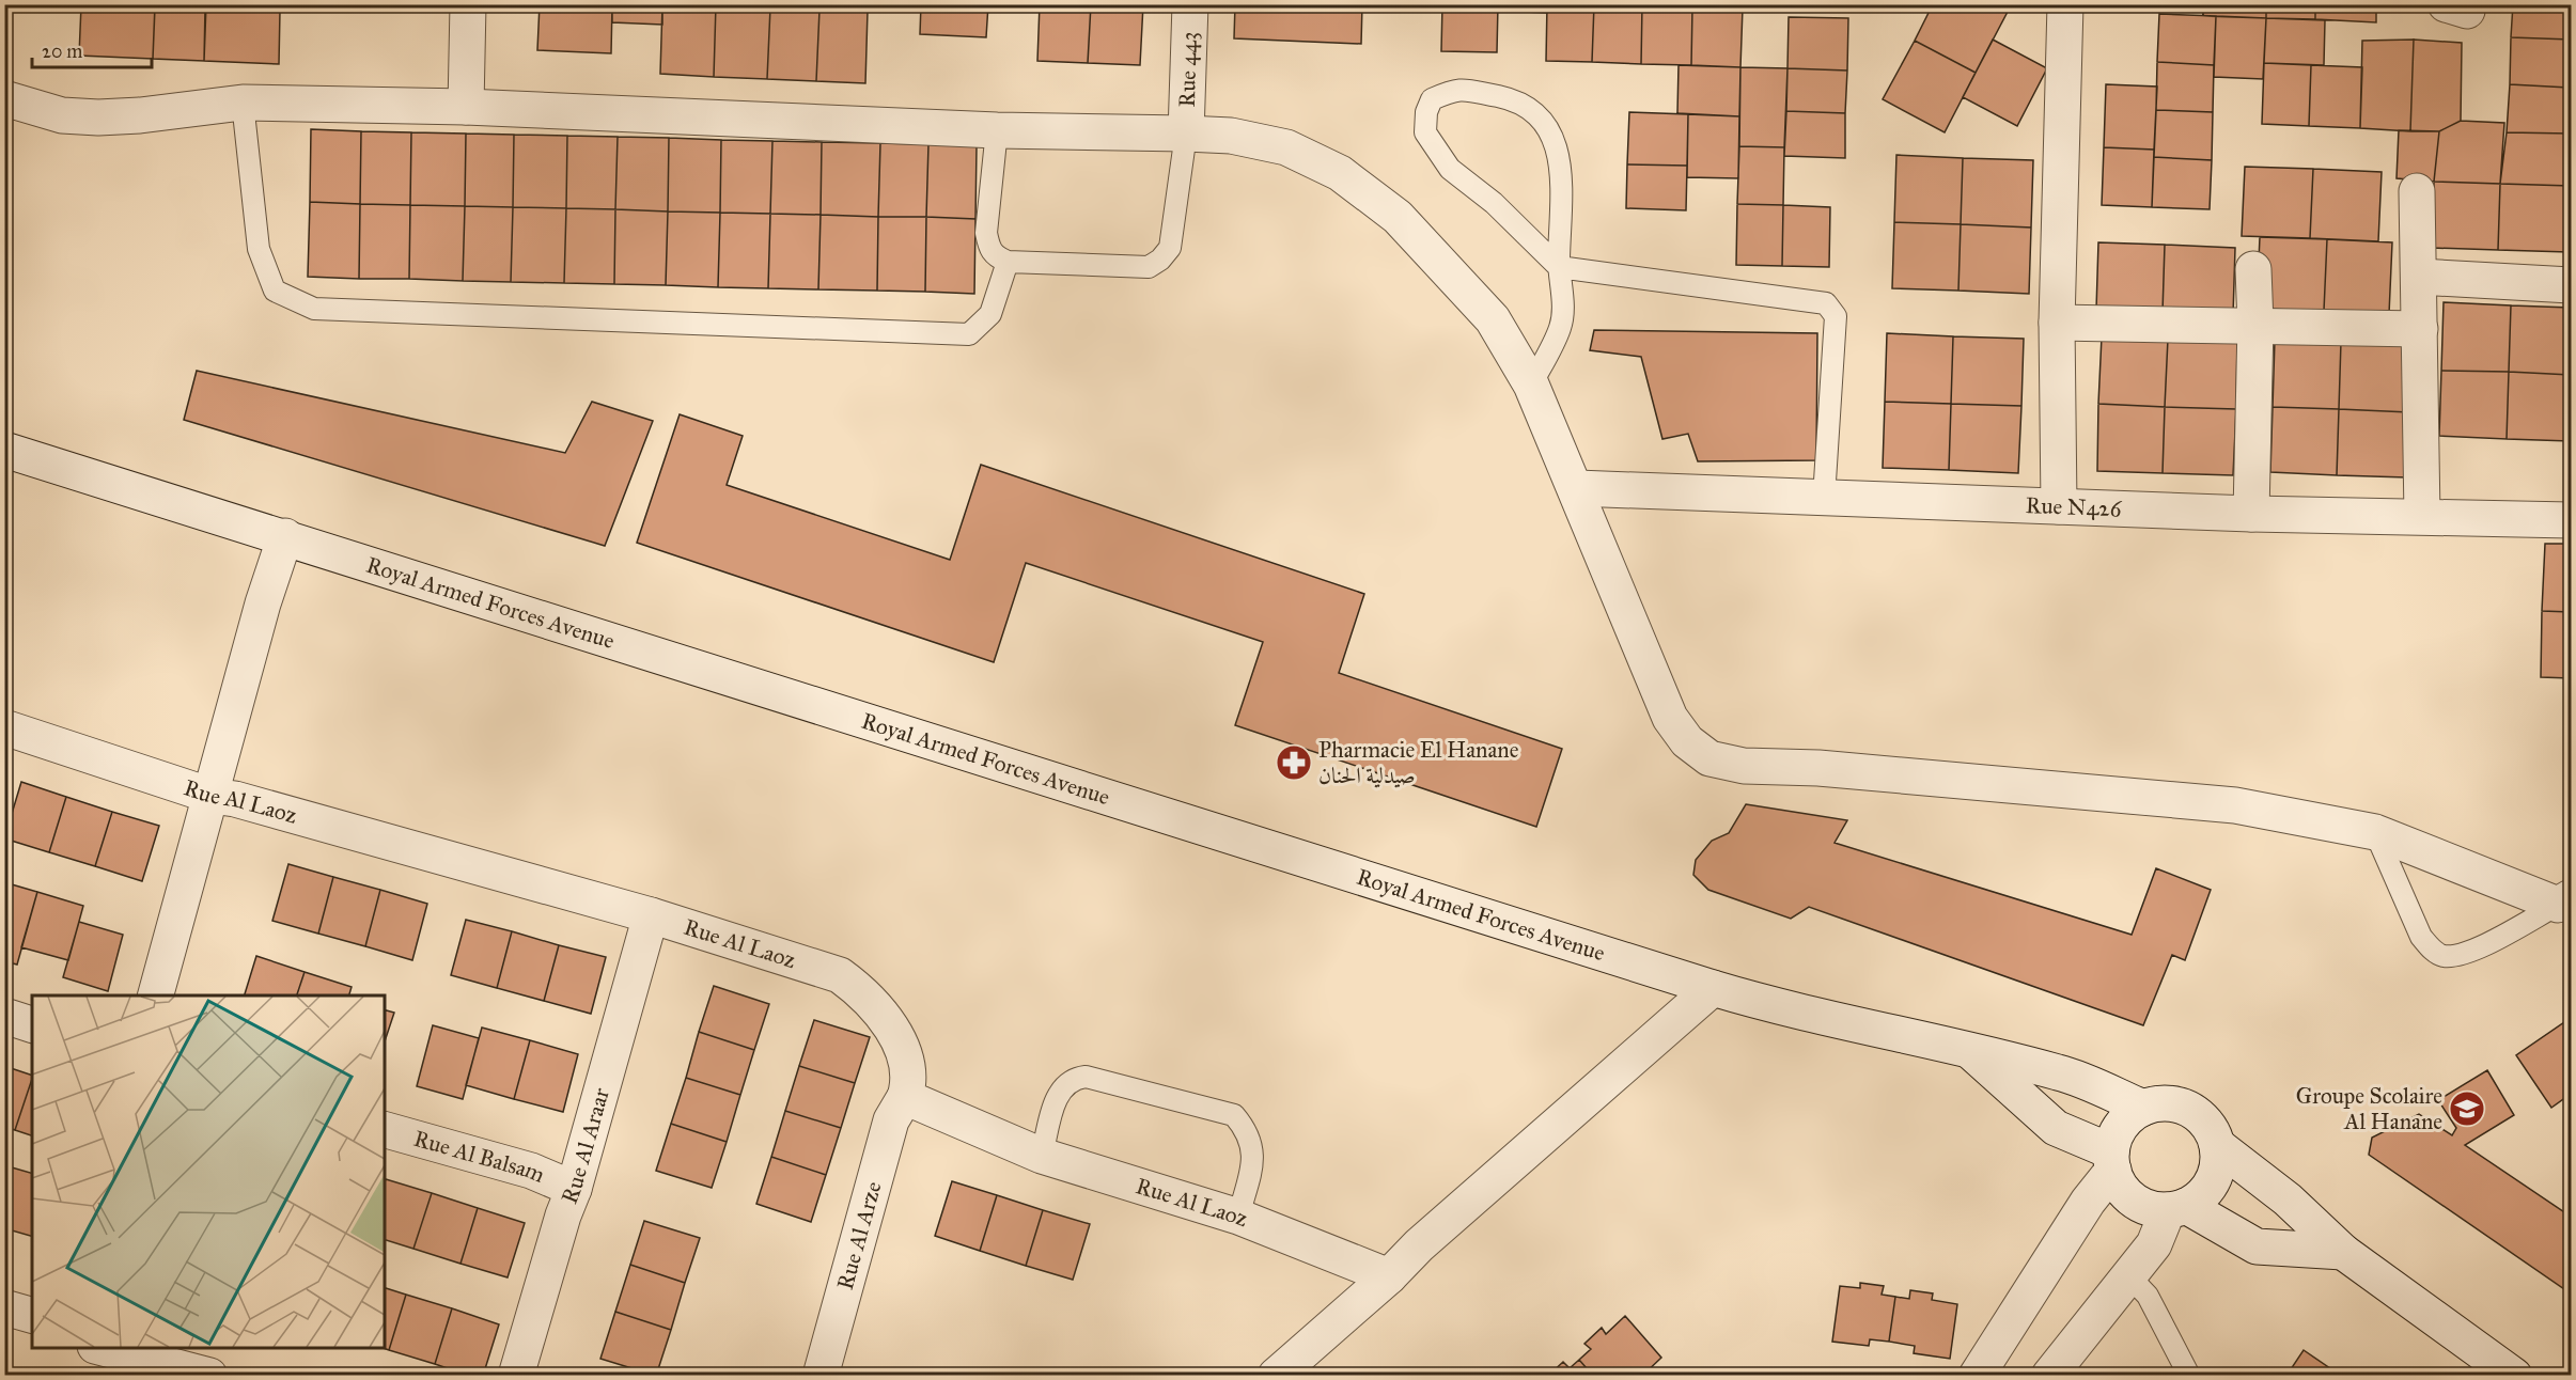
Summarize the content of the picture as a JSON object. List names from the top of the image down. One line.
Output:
{"streets":{"street":["Rue 443","Rue N426","Royal Armed Forces Avenue","Rue Al Laoz","Rue Al Araar","Rue Al Balsam","Rue Al Arze"]},"crossings":[["Rue Al Laoz","Rue Al Araar"],["Rue Al Laoz","Rue Al Arze"],["Rue Al Araar","Rue Al Balsam"]],"places":{"pharmacy":["Pharmacie El Hanane صيدلية الحنان"],"school or university":["Groupe Scolaire Al Hanane"]},"scale_bar":"20 m"}
